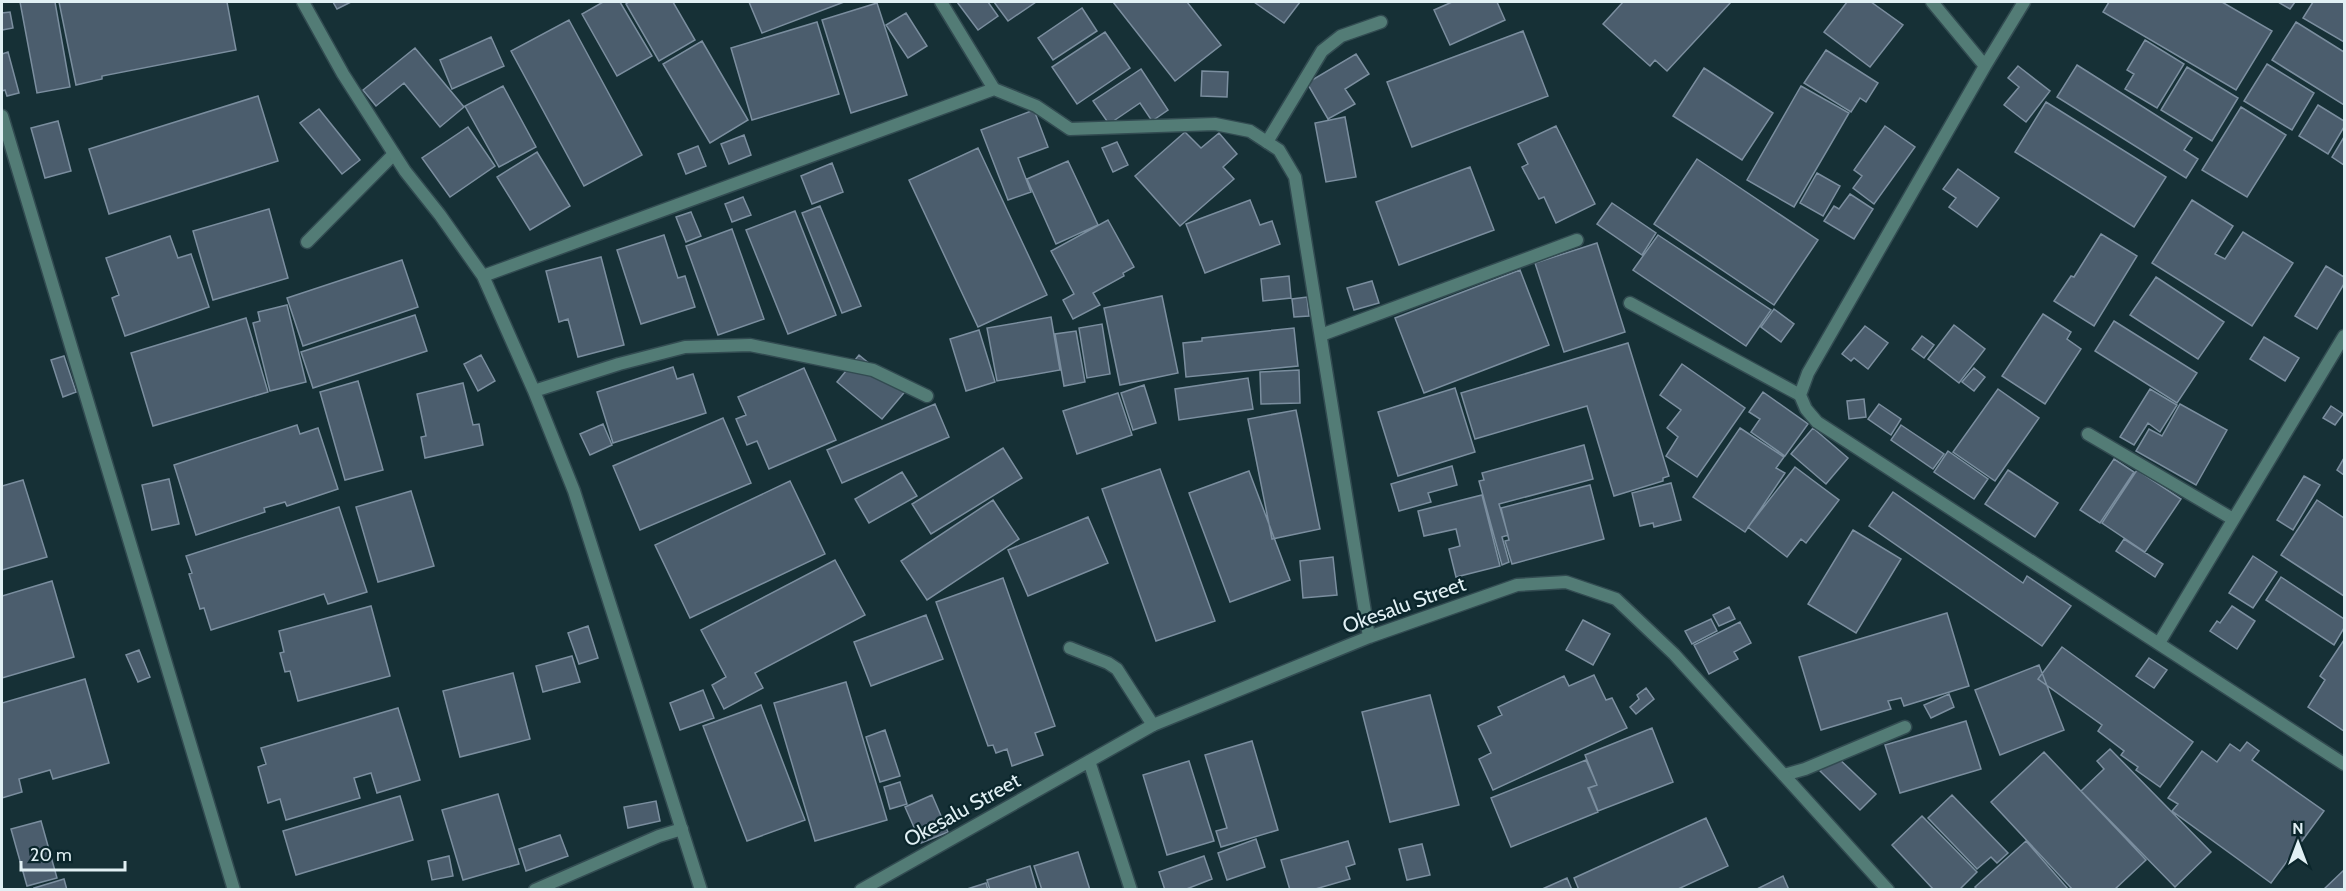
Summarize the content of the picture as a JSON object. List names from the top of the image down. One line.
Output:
{"streets":{"street":["Okesalu Street"]},"scale_bar":"20 m","north":"top"}
